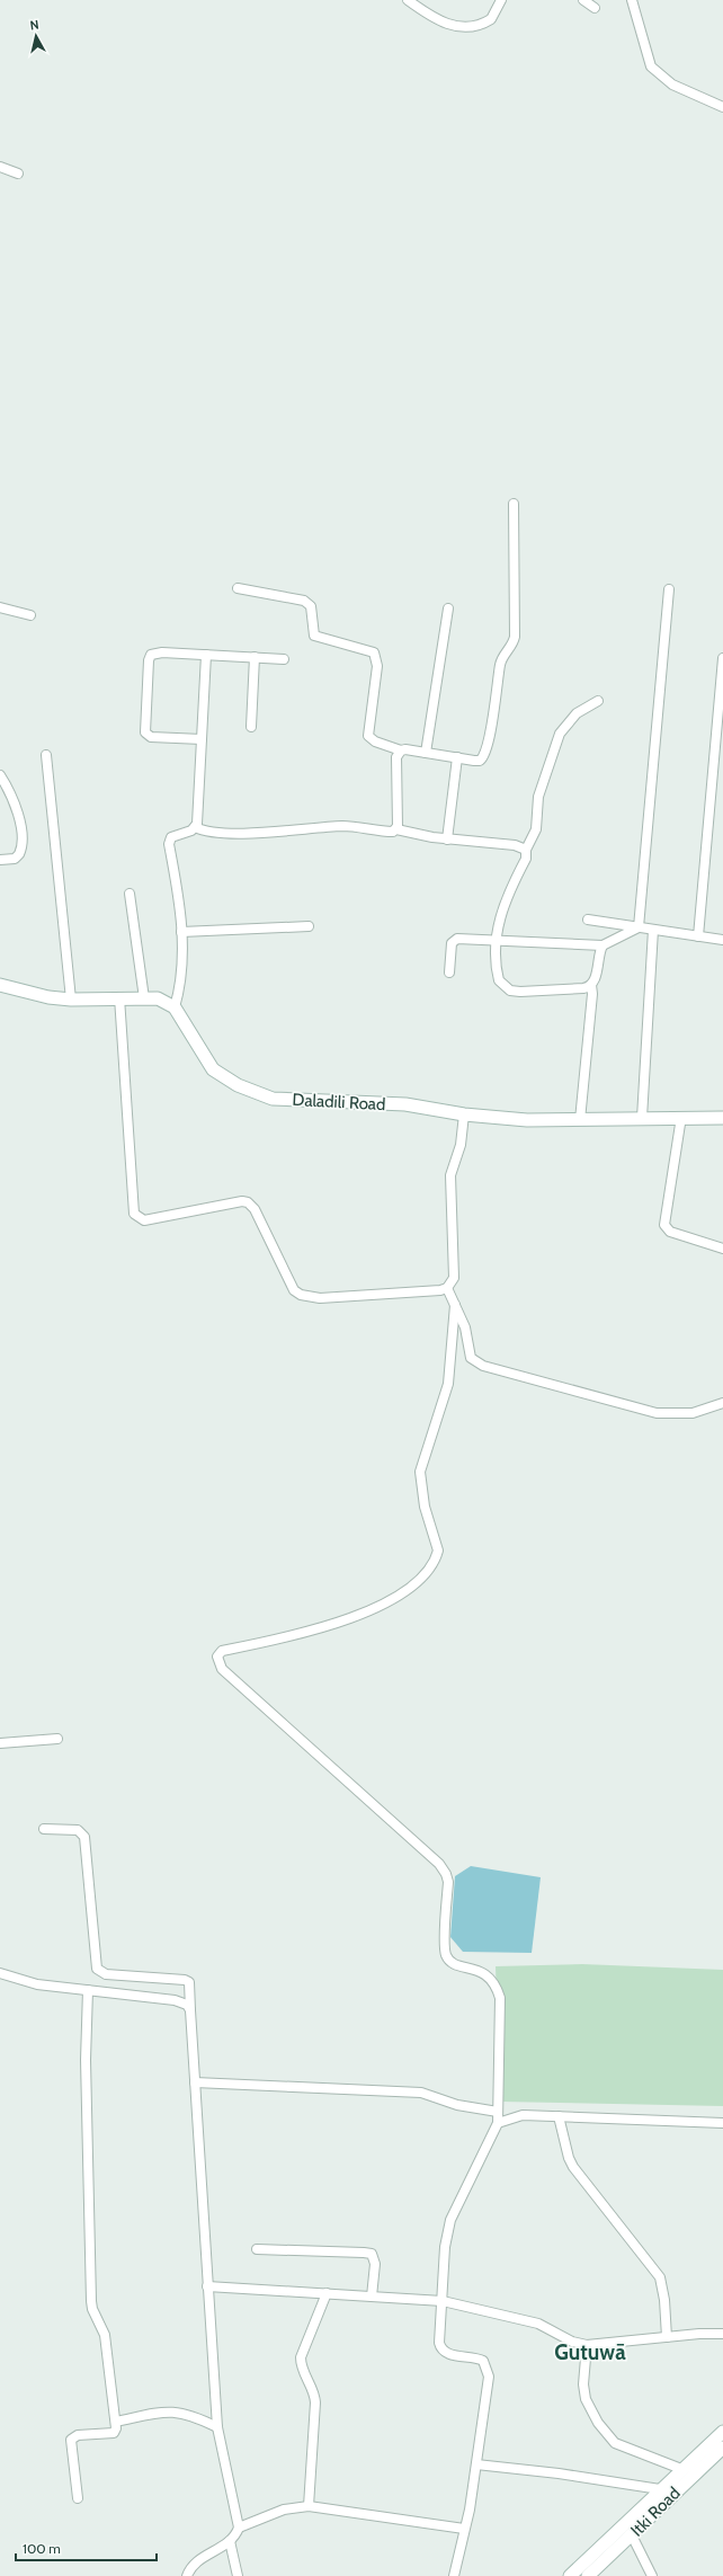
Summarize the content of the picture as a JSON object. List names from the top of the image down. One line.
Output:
{"streets":{"main road":["Daladili Road","Itki Road"]},"districts":["Gutuwā"],"scale_bar":"100 m","north":"top"}
